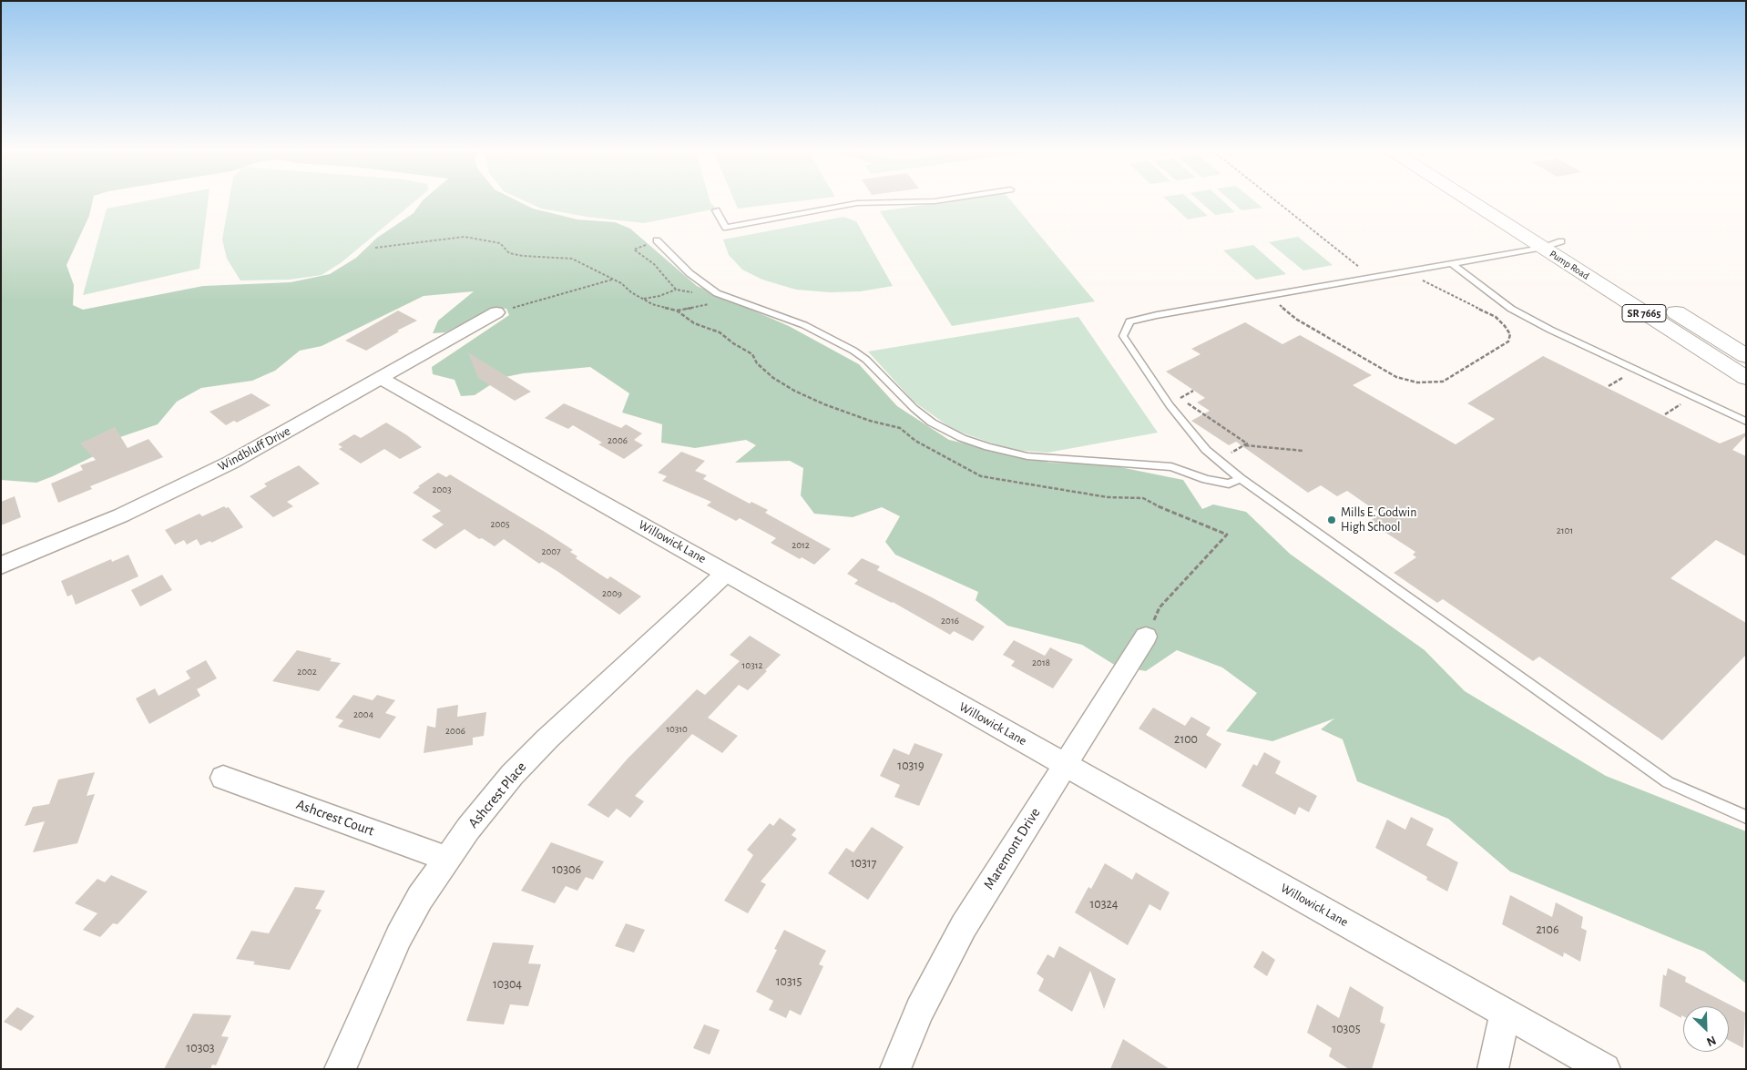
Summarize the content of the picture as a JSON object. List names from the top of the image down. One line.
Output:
{"streets":{"main road":["Pump Road","SR 7665"],"street":["Windbluff Drive","Willowick Lane","Ashcrest Place","Ashcrest Court","Maremont Drive"]},"crossings":[["Windbluff Drive","Willowick Lane"],["Willowick Lane","Ashcrest Place"],["Willowick Lane","Maremont Drive"],["Ashcrest Place","Ashcrest Court"]],"places":["Mills E. Godwin High School"],"house_numbers":["2006","2003","2005","2101","2012","2007","2009","2016","2018","10312","2002","2004","10310","2006","2100","10319","10317","10306","10324","2106","10315","10304","10305","10303"],"north":"bottom right"}
